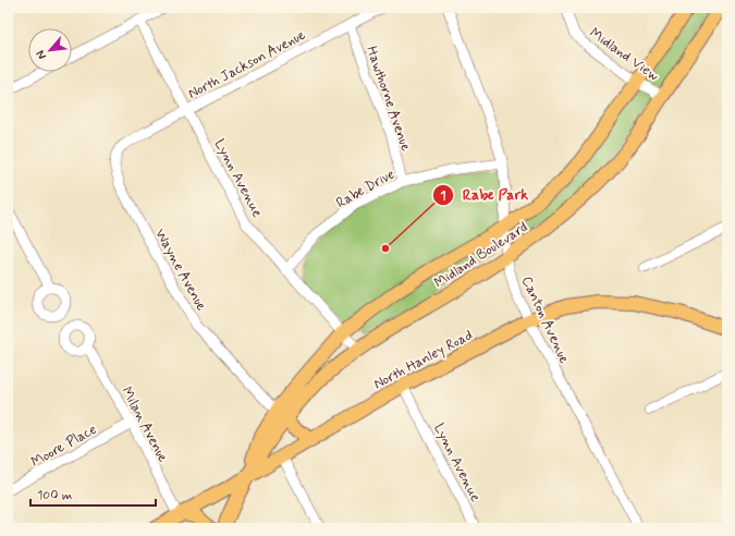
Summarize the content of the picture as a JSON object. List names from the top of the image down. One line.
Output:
{"streets":{"main road":["Midland Boulevard","North Hanley Road"],"street":["Midland View","North Jackson Avenue","Hawthorne Avenue","Lynn Avenue","Rabe Drive","Wayne Avenue","Canton Avenue","Milan Avenue","Moore Place"]},"crossings":[["Midland View","Midland Boulevard"],["North Jackson Avenue","Hawthorne Avenue"],["North Jackson Avenue","Lynn Avenue"],["North Jackson Avenue","Wayne Avenue"],["Hawthorne Avenue","Rabe Drive"],["Lynn Avenue","Rabe Drive"],["Lynn Avenue","Midland Boulevard"],["Lynn Avenue","North Hanley Road"],["Rabe Drive","Canton Avenue"],["Midland Boulevard","Wayne Avenue"],["Midland Boulevard","Canton Avenue"],["Midland Boulevard","North Hanley Road"],["Canton Avenue","North Hanley Road"],["North Hanley Road","Milan Avenue"],["Milan Avenue","Moore Place"]],"places":["Rabe Park"],"scale_bar":"100 m","north":"bottom left"}
